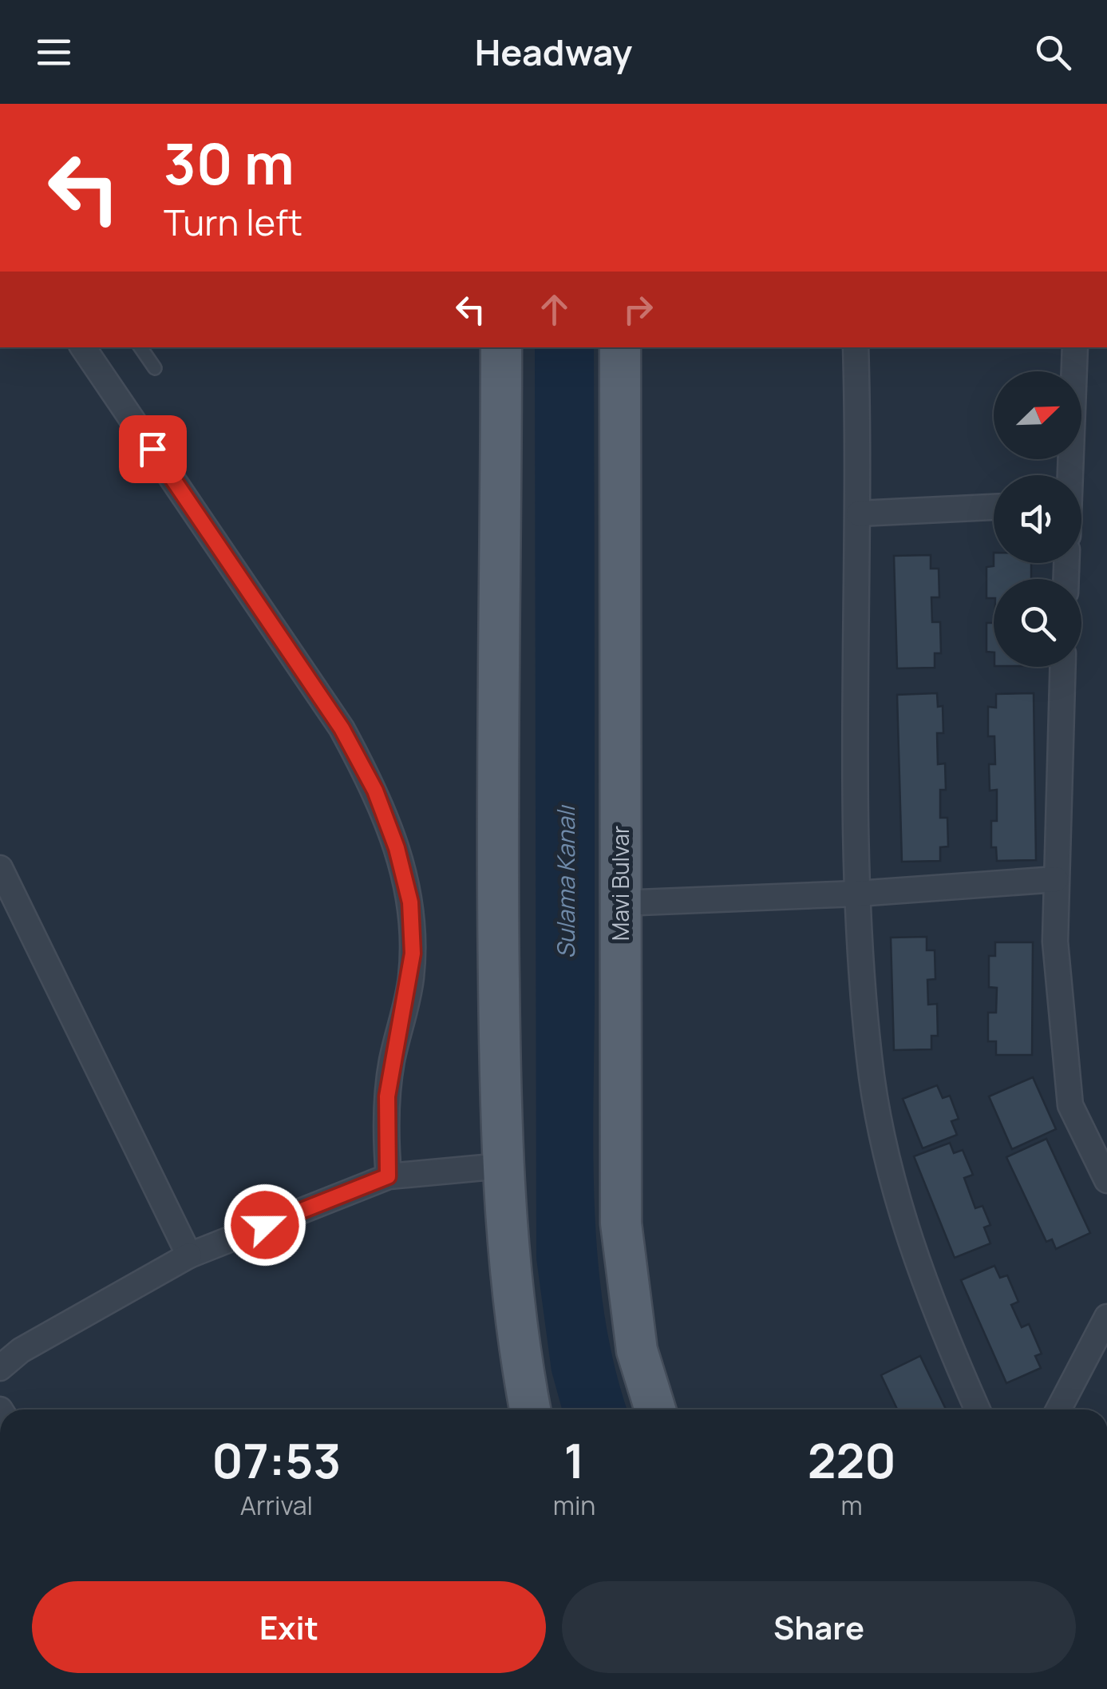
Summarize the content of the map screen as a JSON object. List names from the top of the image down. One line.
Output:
{"streets":{"main road":["Mavi Bulvar"]},"water":["Sulama Kanalı"],"north":"top right","page":{"header":"Headway","turn":["30 m","Turn left"],"eta":["07:53","Arrival","1","min","220","m"],"buttons":["Exit","Share"]}}
